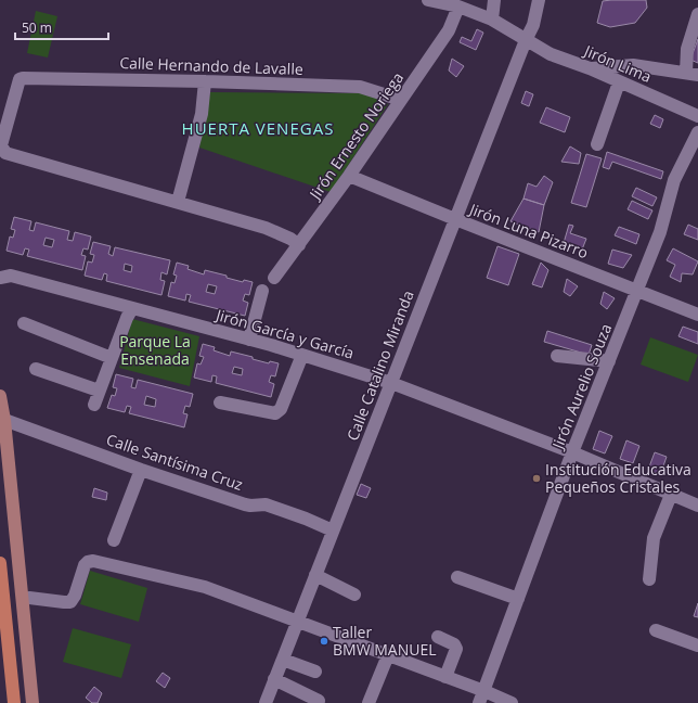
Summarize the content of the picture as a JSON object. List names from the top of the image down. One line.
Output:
{"streets":{"street":["Jirón Lima","Calle Hernando de Lavalle","Jirón Ernesto Noriega","Jirón Luna Pizarro","Jirón García y García","Calle Catalino Miranda","Jirón Aurelio Souza","Calle Santísima Cruz"]},"crossings":[["Jirón Lima","Jirón Ernesto Noriega"],["Jirón Lima","Calle Catalino Miranda"],["Calle Hernando de Lavalle","Jirón Ernesto Noriega"],["Jirón Ernesto Noriega","Jirón Luna Pizarro"],["Jirón Luna Pizarro","Calle Catalino Miranda"],["Jirón Luna Pizarro","Jirón Aurelio Souza"],["Jirón García y García","Calle Catalino Miranda"],["Jirón García y García","Jirón Aurelio Souza"],["Calle Catalino Miranda","Calle Santísima Cruz"]],"districts":["HUERTA VENEGAS"],"parks":["Parque La Ensenada"],"places":["Institución Educativa Pequeños Cristales","Taller BMW MANUEL"],"scale_bar":"50 m"}
